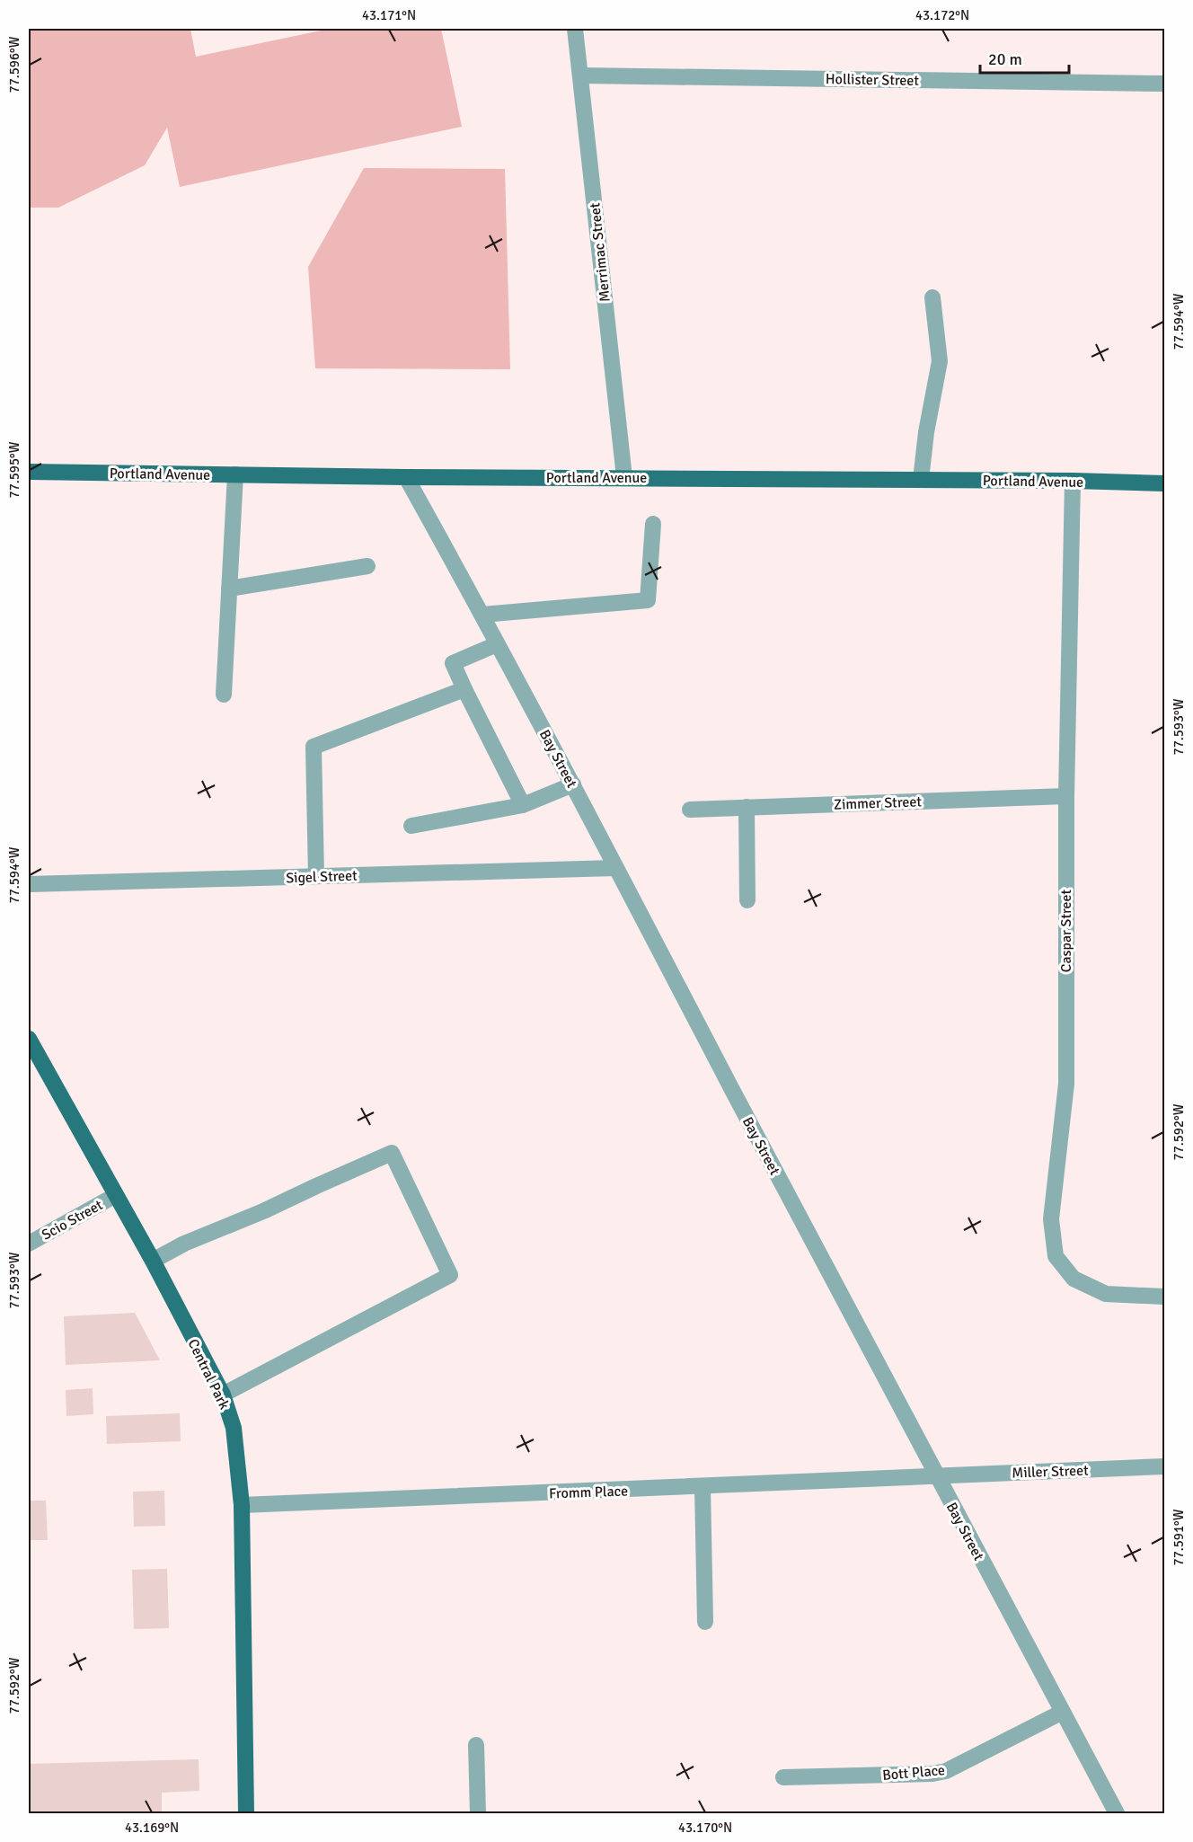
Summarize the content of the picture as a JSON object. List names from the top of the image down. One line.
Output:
{"streets":{"main road":["Portland Avenue","Central Park"],"street":["Hollister Street","Merrimac Street","Bay Street","Zimmer Street","Sigel Street","Caspar Street","Scio Street","Miller Street","Fromm Place","Bott Place"]},"crossings":[["Hollister Street","Merrimac Street"],["Merrimac Street","Portland Avenue"],["Portland Avenue","Bay Street"],["Portland Avenue","Caspar Street"],["Bay Street","Sigel Street"],["Bay Street","Miller Street"],["Bay Street","Fromm Place"],["Bay Street","Bott Place"],["Zimmer Street","Caspar Street"],["Scio Street","Central Park"],["Central Park","Fromm Place"],["Miller Street","Fromm Place"]],"scale_bar":"20 m","coordinates":["43.171°N","43.172°N","77.596°W","77.594°W","77.595°W","77.593°W","77.592°W","77.591°W","43.169°N","43.170°N"]}
